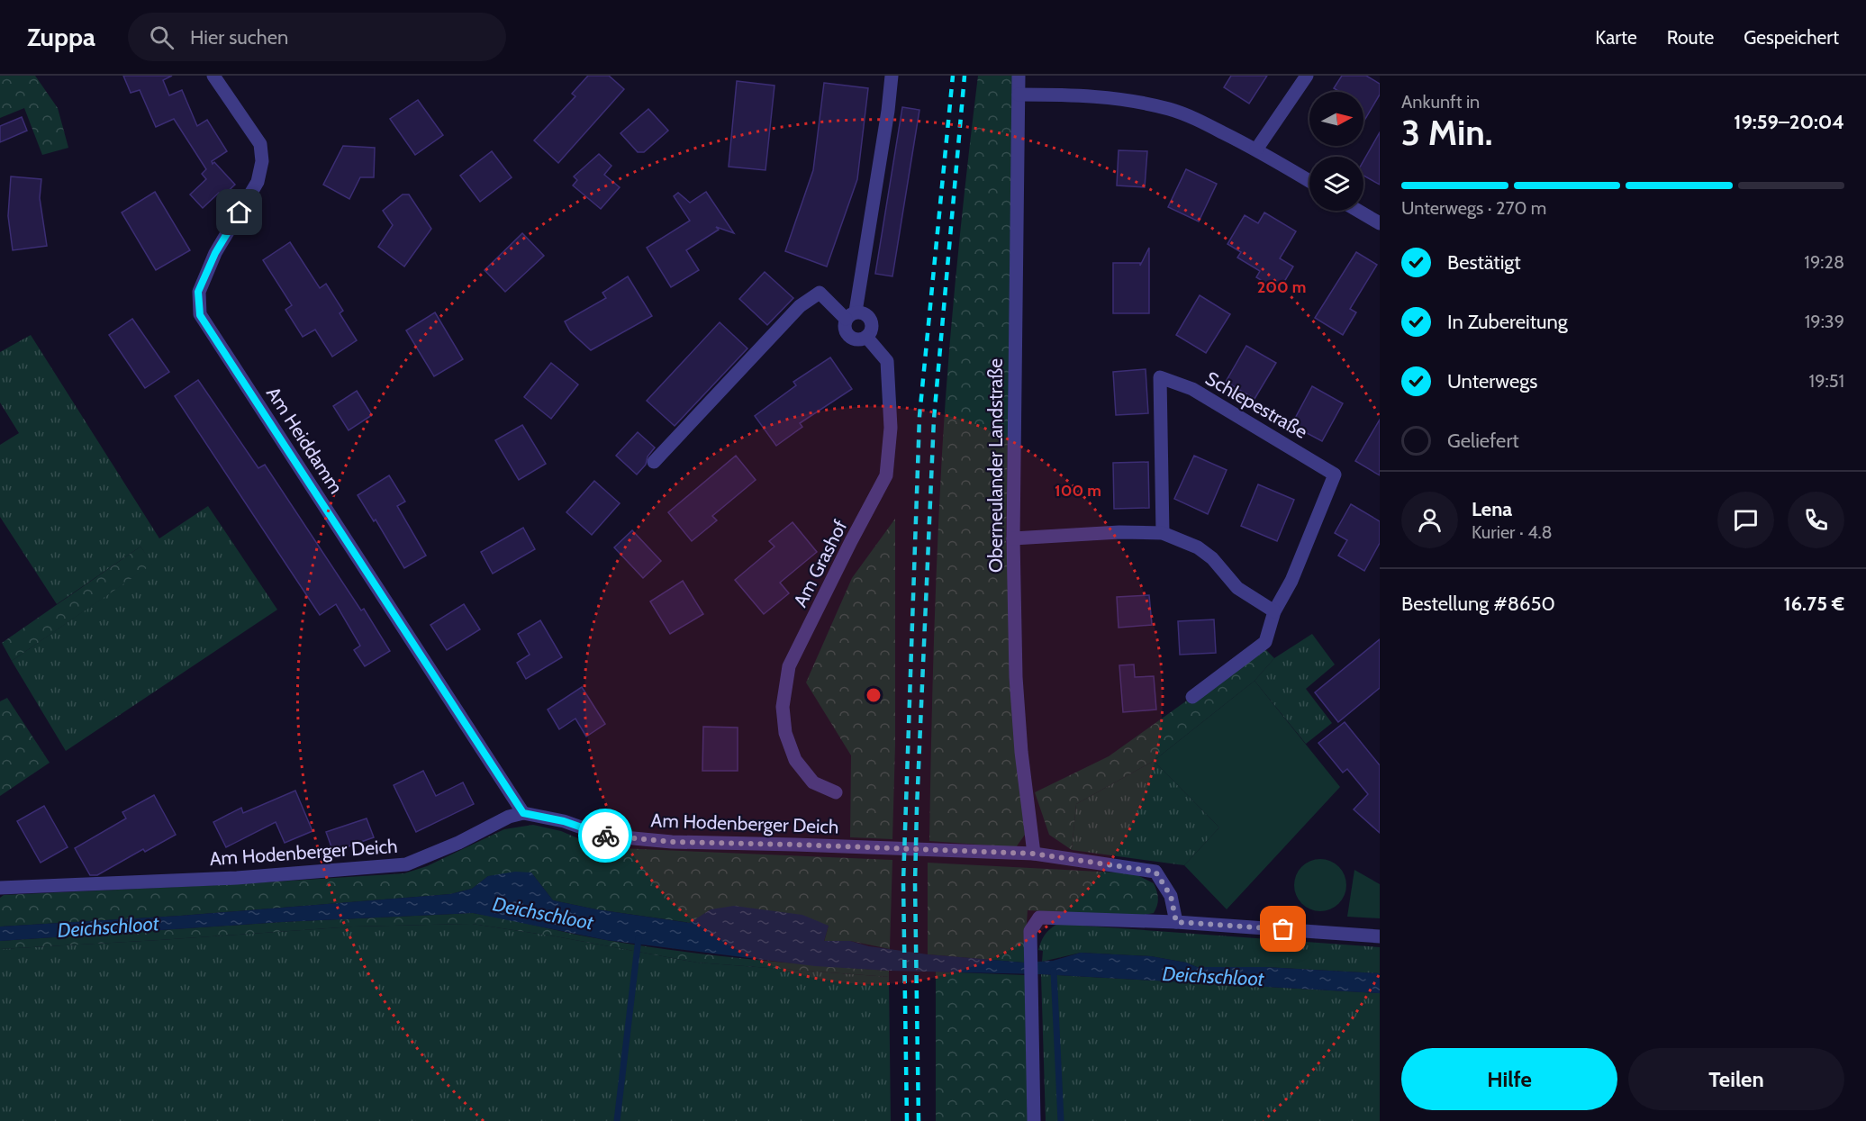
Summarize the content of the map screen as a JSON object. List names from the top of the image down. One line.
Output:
{"streets":{"street":["Schlepestraße","Am Heiddamm","Oberneulander Landstraße","Am Grashof","Am Hodenberger Deich"]},"crossings":[["Am Heiddamm","Am Hodenberger Deich"],["Oberneulander Landstraße","Am Hodenberger Deich"]],"water":["Deichschloot"],"north":"right","page":{"header":"Zuppa","search":"Hier suchen","nav":["Karte","Route","Gespeichert"],"heading":["3 Min.","Ankunft in","19:59–20:04"],"panel":["Lena","Kurier · 4.8","Bestellung #8650","16.75 €"],"bar":"Unterwegs · 270 m","list":[["Bestätigt","19:28"],["In Zubereitung","19:39"],["Unterwegs","19:51"],"Geliefert"],"buttons":["Hilfe","Teilen"]},"rings":["200 m","100 m"]}
